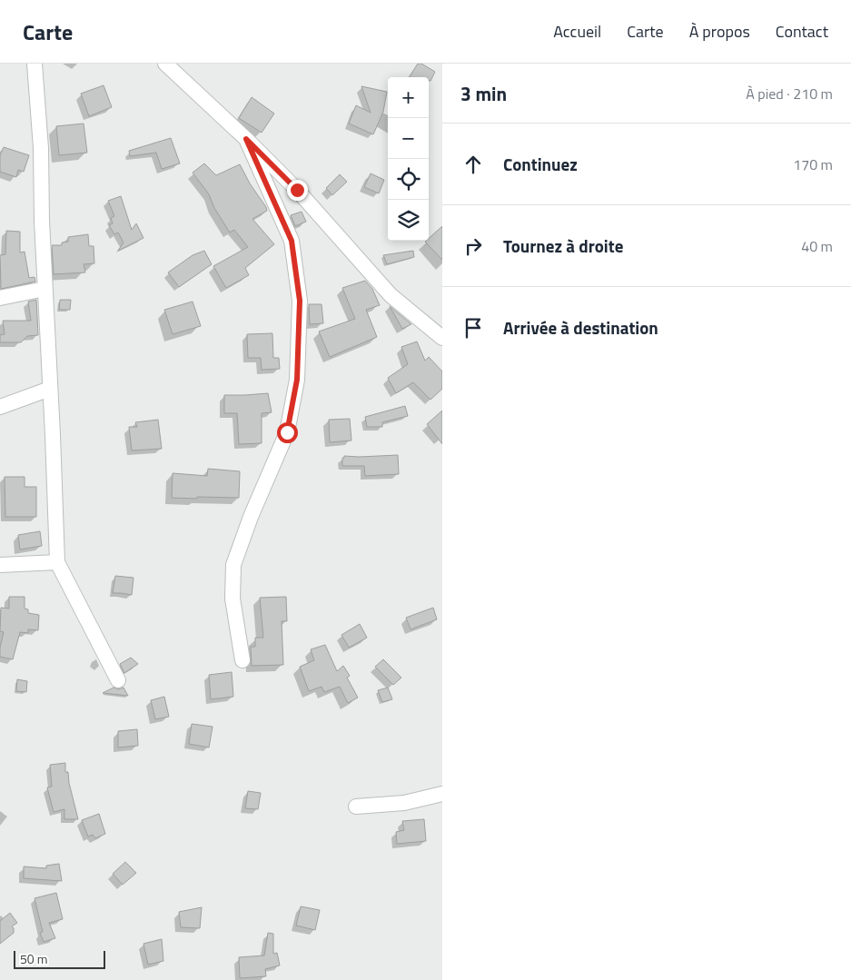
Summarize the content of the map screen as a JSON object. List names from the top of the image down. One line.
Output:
{"scale_bar":"50 m","page":{"header":"Carte","nav":["Accueil","Carte","À propos","Contact"],"heading":["3 min","À pied · 210 m"],"map_buttons":["+","−"],"list":[["Continuez","170 m"],["Tournez à droite","40 m"],"Arrivée à destination"],"scale":"50 m"}}
